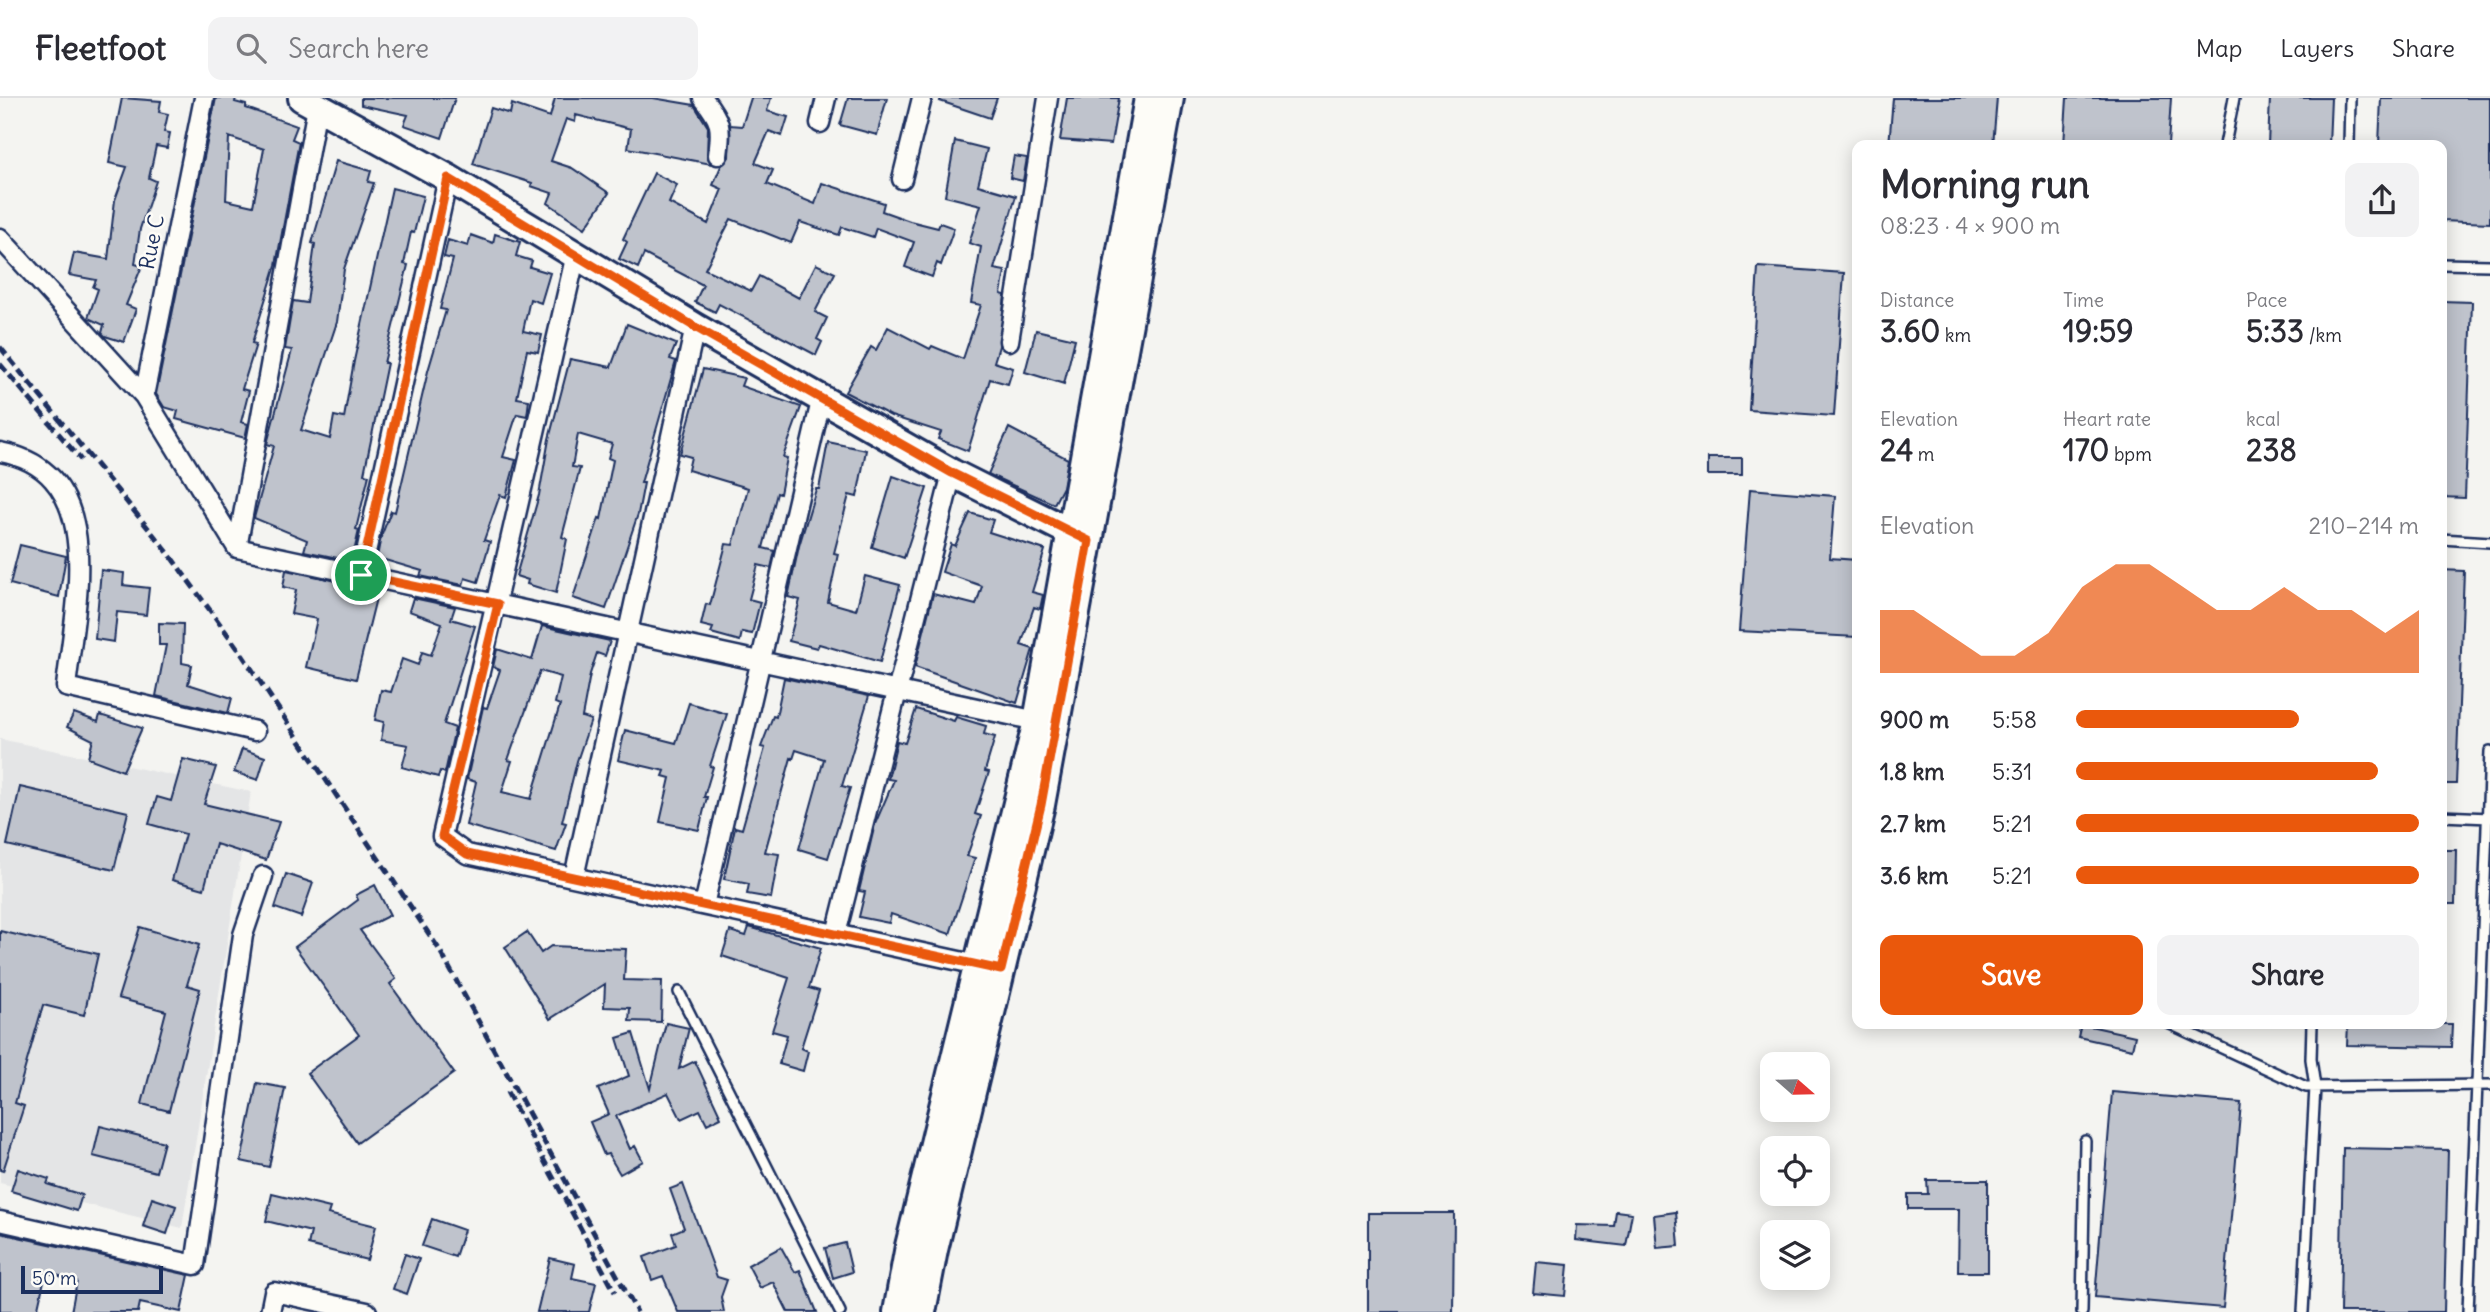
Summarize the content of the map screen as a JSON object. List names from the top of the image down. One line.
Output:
{"streets":{"street":["Rue C"]},"scale_bar":"50 m","north":"right","page":{"header":"Fleetfoot","search":"Search here","nav":["Map","Layers","Share"],"heading":["Morning run","08:23 · 4 × 900 m"],"stats":[["Distance","3.60 km"],["Time","19:59"],["Pace","5:33 /km"],["Elevation","24 m"],["Heart rate","170 bpm"],["kcal","238"]],"chart":["Elevation","210–214 m"],"list":[{"name":"900 m","note":"5:58"},{"name":"1.8 km","note":"5:31"},{"name":"2.7 km","note":"5:21"},{"name":"3.6 km","note":"5:21"}],"buttons":["Save","Share"],"scale":"50 m"}}
